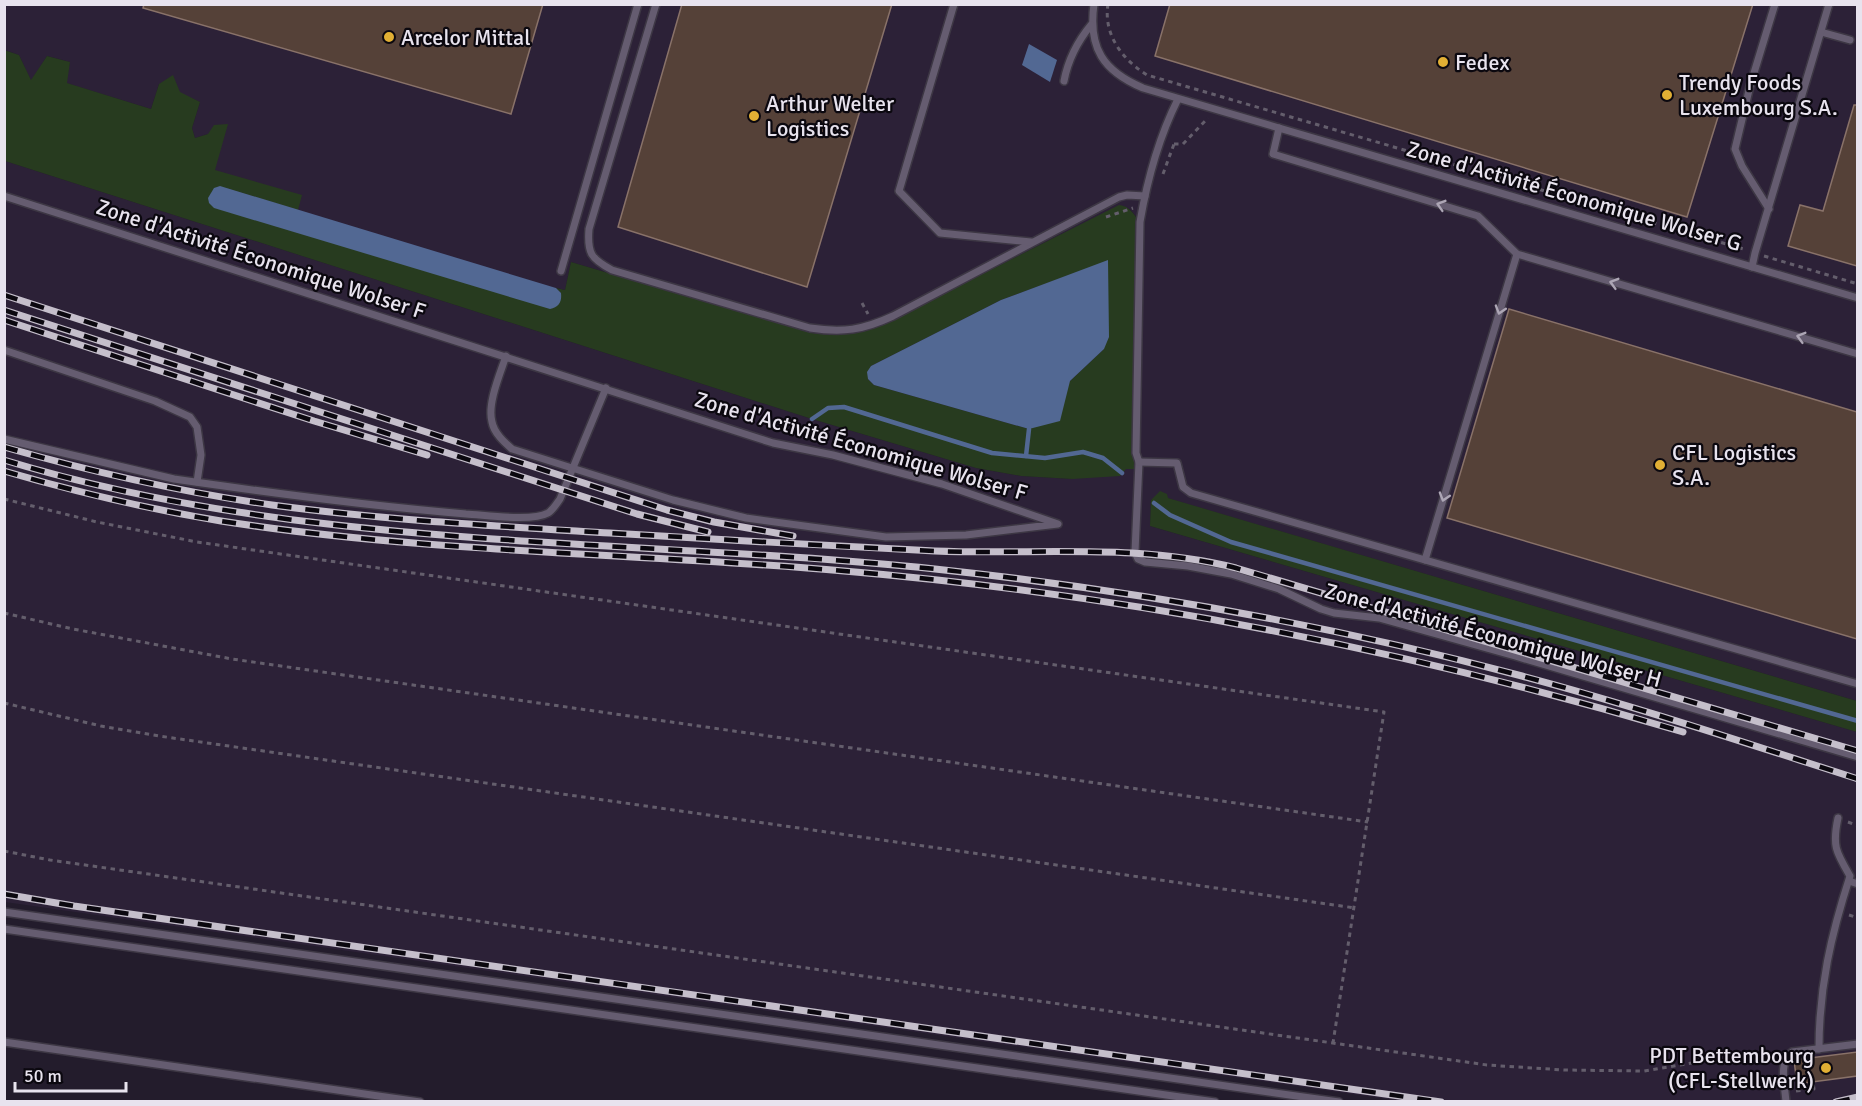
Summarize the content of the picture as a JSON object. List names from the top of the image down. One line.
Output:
{"streets":{"lane":["Zone d'Activité Économique Wolser G","Zone d'Activité Économique Wolser F","Zone d'Activité Économique Wolser H"]},"places":["Arcelor Mittal","Fedex","Trendy Foods Luxembourg S.A.","Arthur Welter Logistics","CFL Logistics S.A.","PDT Bettembourg (CFL-Stellwerk)"],"scale_bar":"50 m"}
